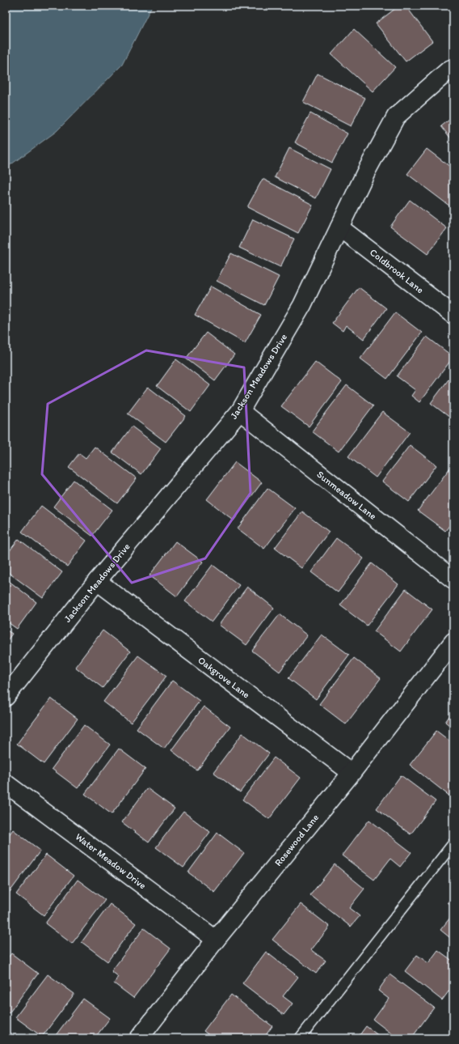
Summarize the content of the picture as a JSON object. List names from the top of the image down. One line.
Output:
{"streets":{"street":["Coldbrook Lane","Jackson Meadows Drive","Sunmeadow Lane","Oakgrove Lane","Rosewood Lane","Water Meadow Drive"]},"crossings":[["Coldbrook Lane","Jackson Meadows Drive"],["Jackson Meadows Drive","Sunmeadow Lane"],["Jackson Meadows Drive","Oakgrove Lane"],["Oakgrove Lane","Rosewood Lane"],["Rosewood Lane","Water Meadow Drive"]]}
